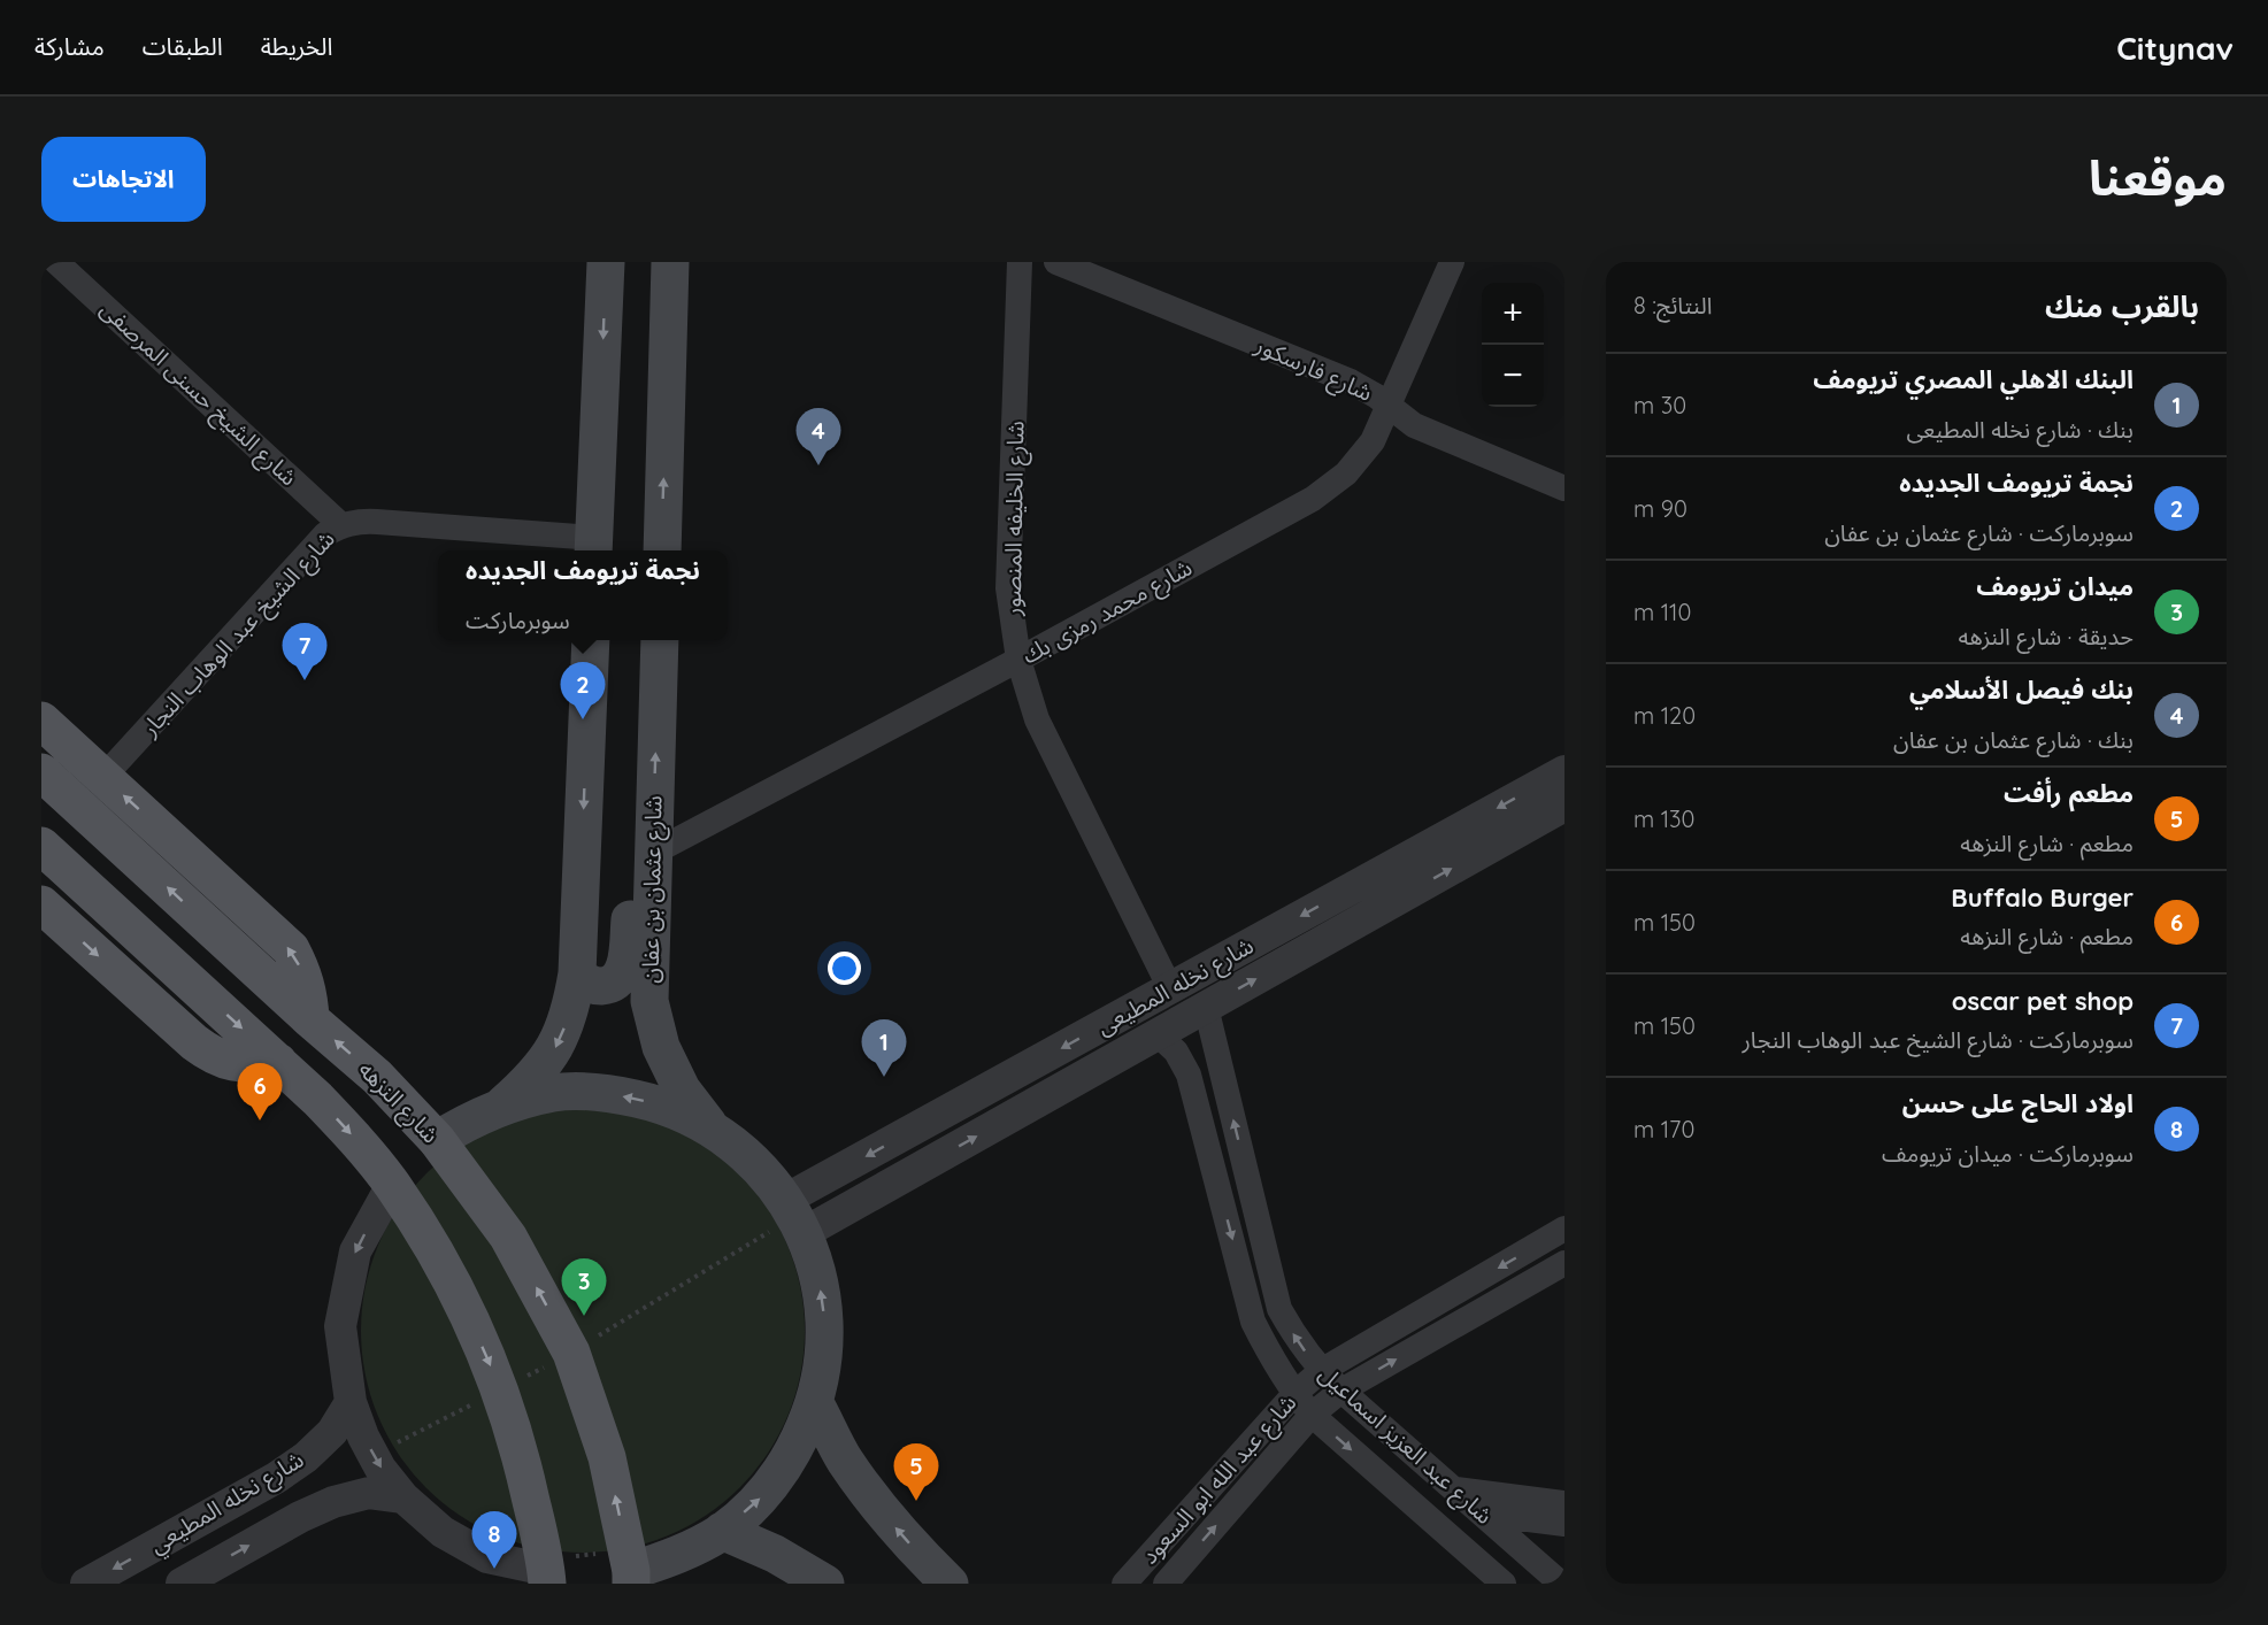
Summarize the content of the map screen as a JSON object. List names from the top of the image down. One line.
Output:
{"streets":{"main road":["شارع عثمان بن عفان","شارع النزهه"],"street":["شارع فارسكور","شارع الشيخ حسنى المرصفى","شارع الخليفه المنصور","شارع محمد رمزى بك","شارع الشيخ عبد الوهاب النجار","شارع نخله المطيعى","شارع عبد العزيز اسماعيل","شارع عبد الله ابو السعود","شارع نخله المطيعي"]},"crossings":[["شارع فارسكور","شارع محمد رمزى بك"],["شارع الشيخ حسنى المرصفى","شارع الشيخ عبد الوهاب النجار"],["شارع الخليفه المنصور","شارع محمد رمزى بك"],["شارع الخليفه المنصور","شارع نخله المطيعى"],["شارع محمد رمزى بك","شارع عثمان بن عفان"],["شارع نخله المطيعى","شارع عبد العزيز اسماعيل"],["شارع عبد العزيز اسماعيل","شارع عبد الله ابو السعود"]],"page":{"header":"Citynav","nav":["الخريطة","الطبقات","مشاركة"],"title":"موقعنا","buttons":"الاتجاهات","heading":["بالقرب منك","النتائج: 8"],"map_buttons":["+","−"],"list":[{"mark":"1","name":"البنك الاهلي المصري تريومف","note":"بنك · شارع نخله المطيعى","value":"30 m"},{"mark":"2","name":"نجمة تريومف الجديده","note":"سوبرماركت · شارع عثمان بن عفان","value":"90 m"},{"mark":"3","name":"ميدان تريومف","note":"حديقة · شارع النزهه","value":"110 m"},{"mark":"4","name":"بنك فيصل الأسلامي","note":"بنك · شارع عثمان بن عفان","value":"120 m"},{"mark":"5","name":"مطعم رأفت","note":"مطعم · شارع النزهه","value":"130 m"},{"mark":"6","name":"Buffalo Burger","note":"مطعم · شارع النزهه","value":"150 m"},{"mark":"7","name":"oscar pet shop","note":"سوبرماركت · شارع الشيخ عبد الوهاب النجار","value":"150 m"},{"mark":"8","name":"اولاد الحاج على حسن","note":"سوبرماركت · ميدان تريومف","value":"170 m"}],"pins":["4","7","2","1","6","3","5","8"],"popup":["نجمة تريومف الجديده","سوبرماركت"]}}
